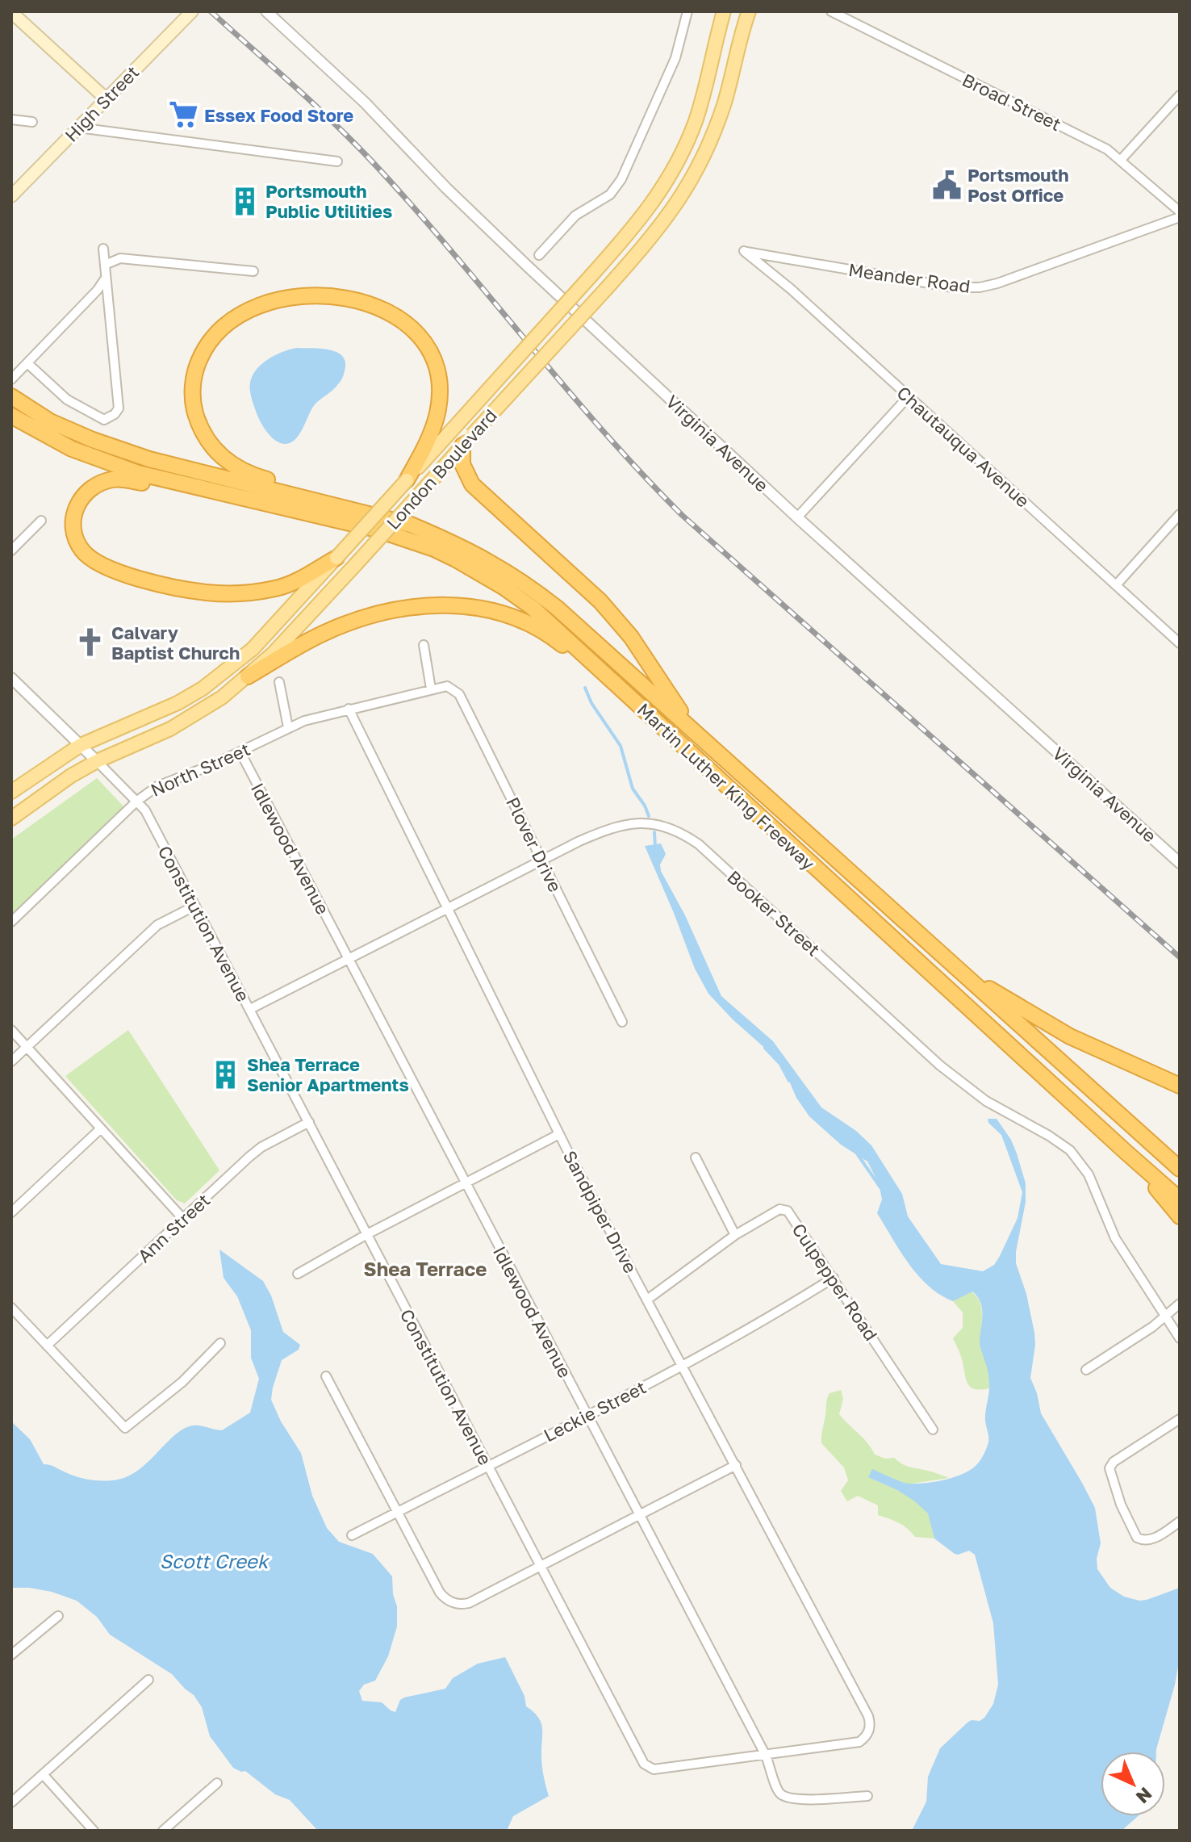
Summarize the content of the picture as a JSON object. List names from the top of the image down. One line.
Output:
{"streets":{"highway":["Martin Luther King Freeway"],"main road":["High Street","London Boulevard"],"street":["Broad Street","Meander Road","Virginia Avenue","Chautauqua Avenue","North Street","Plover Drive","Idlewood Avenue","Booker Street","Constitution Avenue","Sandpiper Drive","Ann Street","Culpepper Road","Leckie Street"]},"crossings":[["Meander Road","Chautauqua Avenue"],["London Boulevard","Constitution Avenue"],["North Street","Plover Drive"],["North Street","Idlewood Avenue"],["North Street","Constitution Avenue"],["North Street","Sandpiper Drive"],["Plover Drive","Booker Street"],["Idlewood Avenue","Booker Street"],["Idlewood Avenue","Constitution Avenue"],["Idlewood Avenue","Leckie Street"],["Booker Street","Constitution Avenue"],["Booker Street","Sandpiper Drive"],["Constitution Avenue","Sandpiper Drive"],["Constitution Avenue","Ann Street"],["Constitution Avenue","Leckie Street"],["Sandpiper Drive","Culpepper Road"],["Sandpiper Drive","Leckie Street"],["Culpepper Road","Leckie Street"]],"districts":["Shea Terrace"],"water":["Scott Creek"],"places":{"supermarket":["Essex Food Store"],"public building":["Portsmouth Post Office"],"building":["Portsmouth Public Utilities","Shea Terrace Senior Apartments"],"church":["Calvary Baptist Church"]},"north":"bottom right"}
